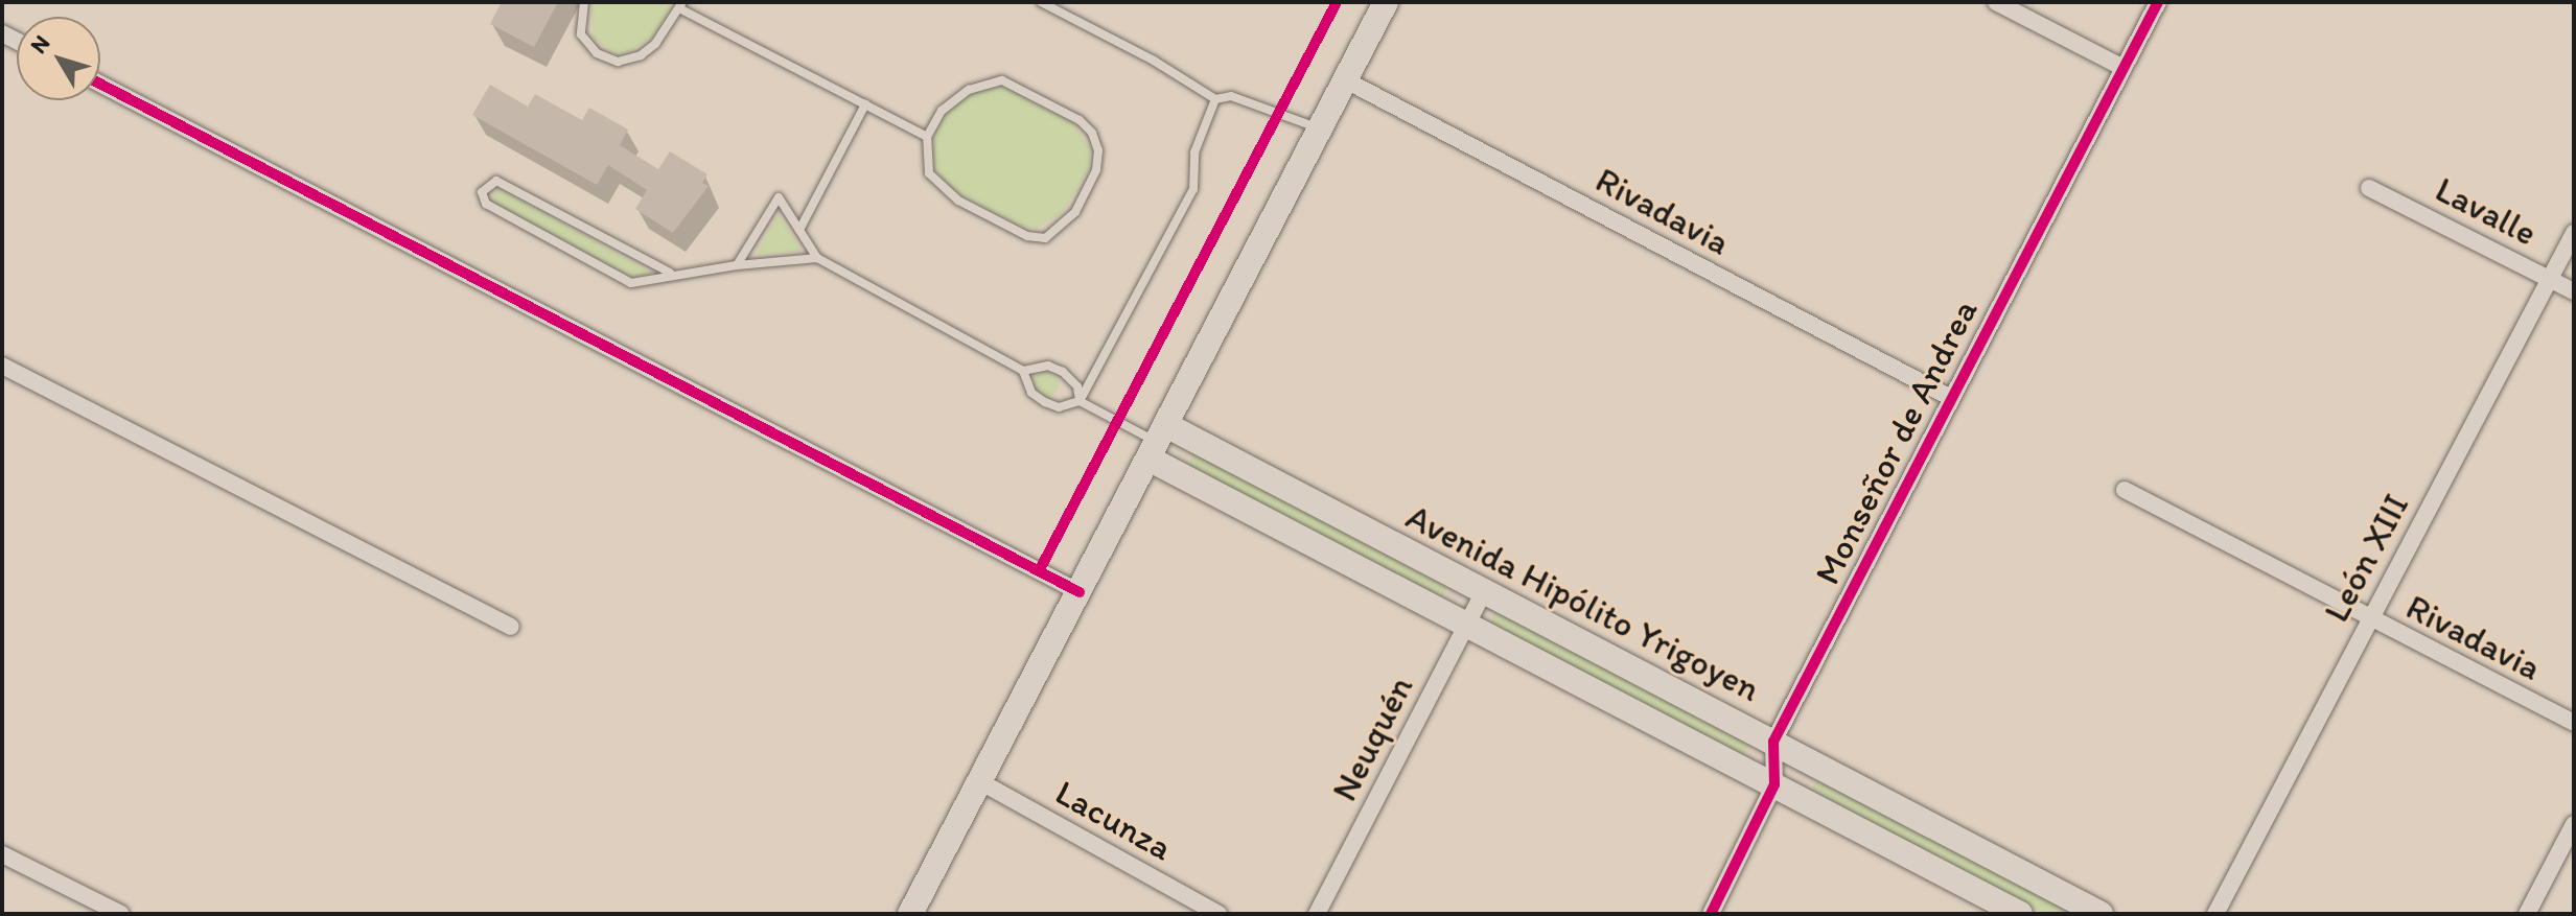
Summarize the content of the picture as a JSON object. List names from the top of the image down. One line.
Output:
{"streets":{"main road":["Avenida Hipólito Yrigoyen"],"street":["Rivadavia","Lavalle","Monseñor de Andrea","León XIII","Neuquén","Lacunza"]},"crossings":[["Rivadavia","Monseñor de Andrea"],["Rivadavia","León XIII"],["Lavalle","León XIII"],["Monseñor de Andrea","Avenida Hipólito Yrigoyen"],["Avenida Hipólito Yrigoyen","Neuquén"]],"north":"top left"}
